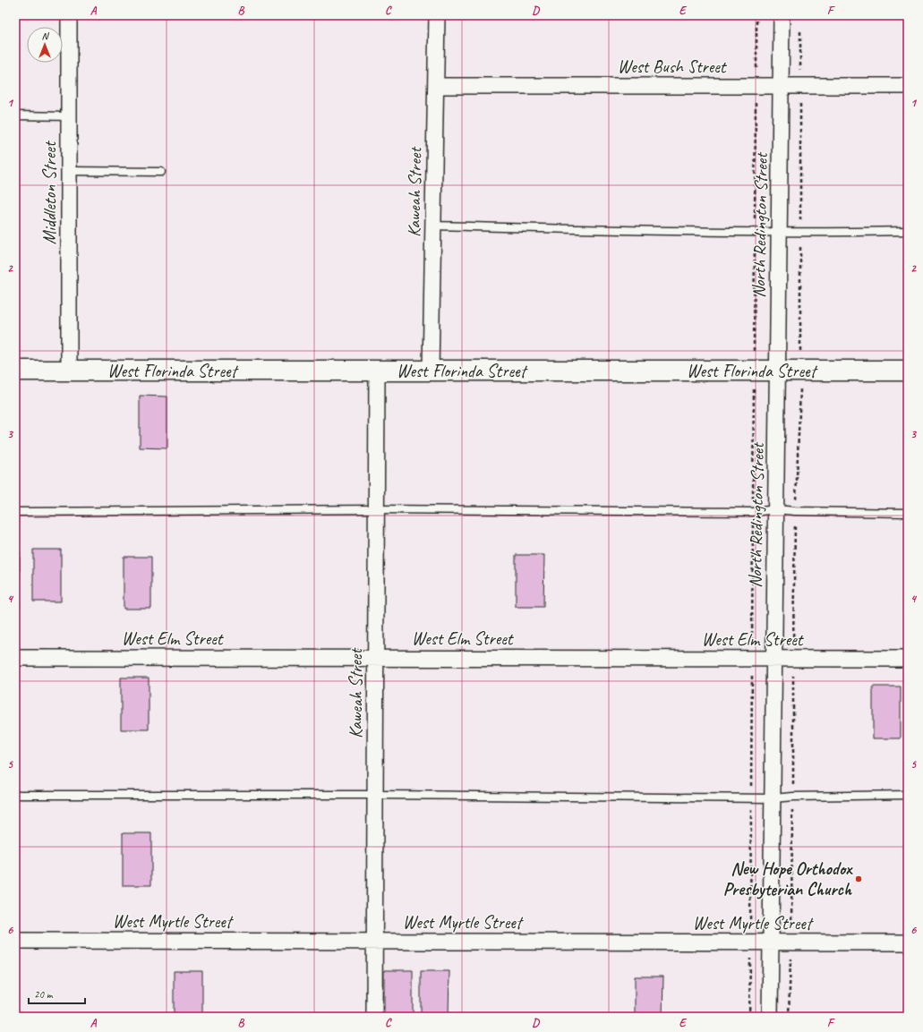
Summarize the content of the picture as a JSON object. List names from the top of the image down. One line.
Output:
{"streets":{"street":["West Bush Street","Kaweah Street","Middleton Street","North Redington Street","West Florinda Street","West Elm Street","West Myrtle Street"]},"crossings":[["West Bush Street","Kaweah Street"],["West Bush Street","North Redington Street"],["Kaweah Street","West Florinda Street"],["Kaweah Street","West Elm Street"],["Kaweah Street","West Myrtle Street"],["Middleton Street","West Florinda Street"],["North Redington Street","West Florinda Street"],["North Redington Street","West Elm Street"],["North Redington Street","West Myrtle Street"]],"places":["New Hope Orthodox Presbyterian Church"],"scale_bar":"20 m","north":"top","grid":{"columns":["A","B","C","D","E","F"],"rows":["1","2","3","4","5","6"]}}
